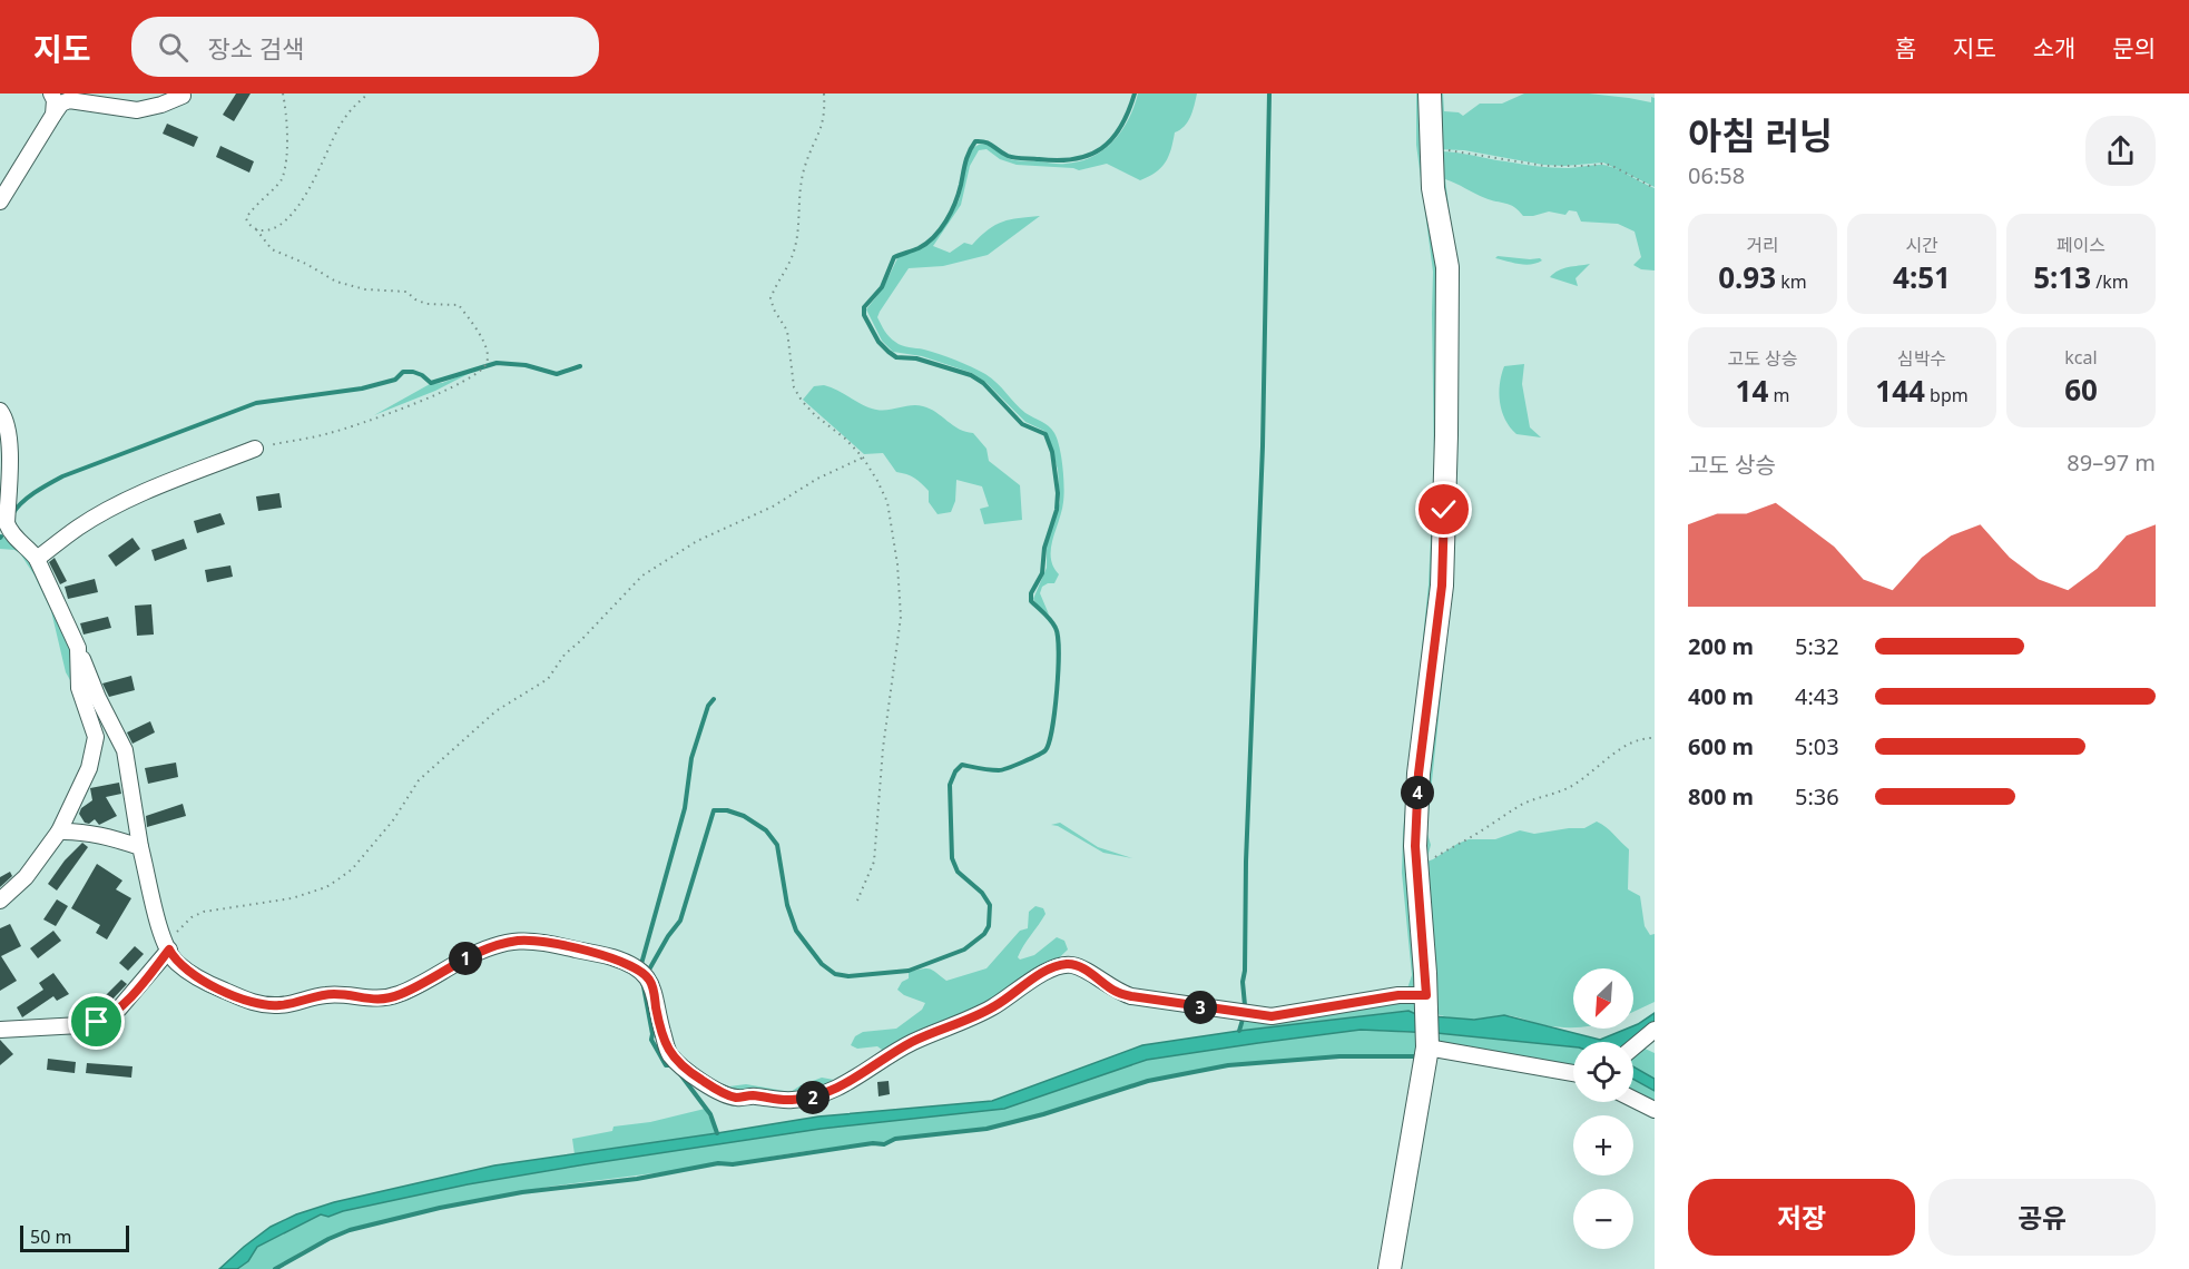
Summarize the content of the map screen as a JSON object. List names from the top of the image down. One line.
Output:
{"scale_bar":"50 m","north":"bottom left","page":{"header":"지도","search":"장소 검색","nav":["홈","지도","소개","문의"],"heading":["아침 러닝","06:58"],"stats":[["거리","0.93 km"],["시간","4:51"],["페이스","5:13 /km"],["고도 상승","14 m"],["심박수","144 bpm"],["kcal","60"]],"chart":["고도 상승","89–97 m"],"list":[{"name":"200 m","note":"5:32"},{"name":"400 m","note":"4:43"},{"name":"600 m","note":"5:03"},{"name":"800 m","note":"5:36"}],"pins":["4","1","3","2"],"map_buttons":["+","−"],"buttons":["저장","공유"],"scale":"50 m"}}
